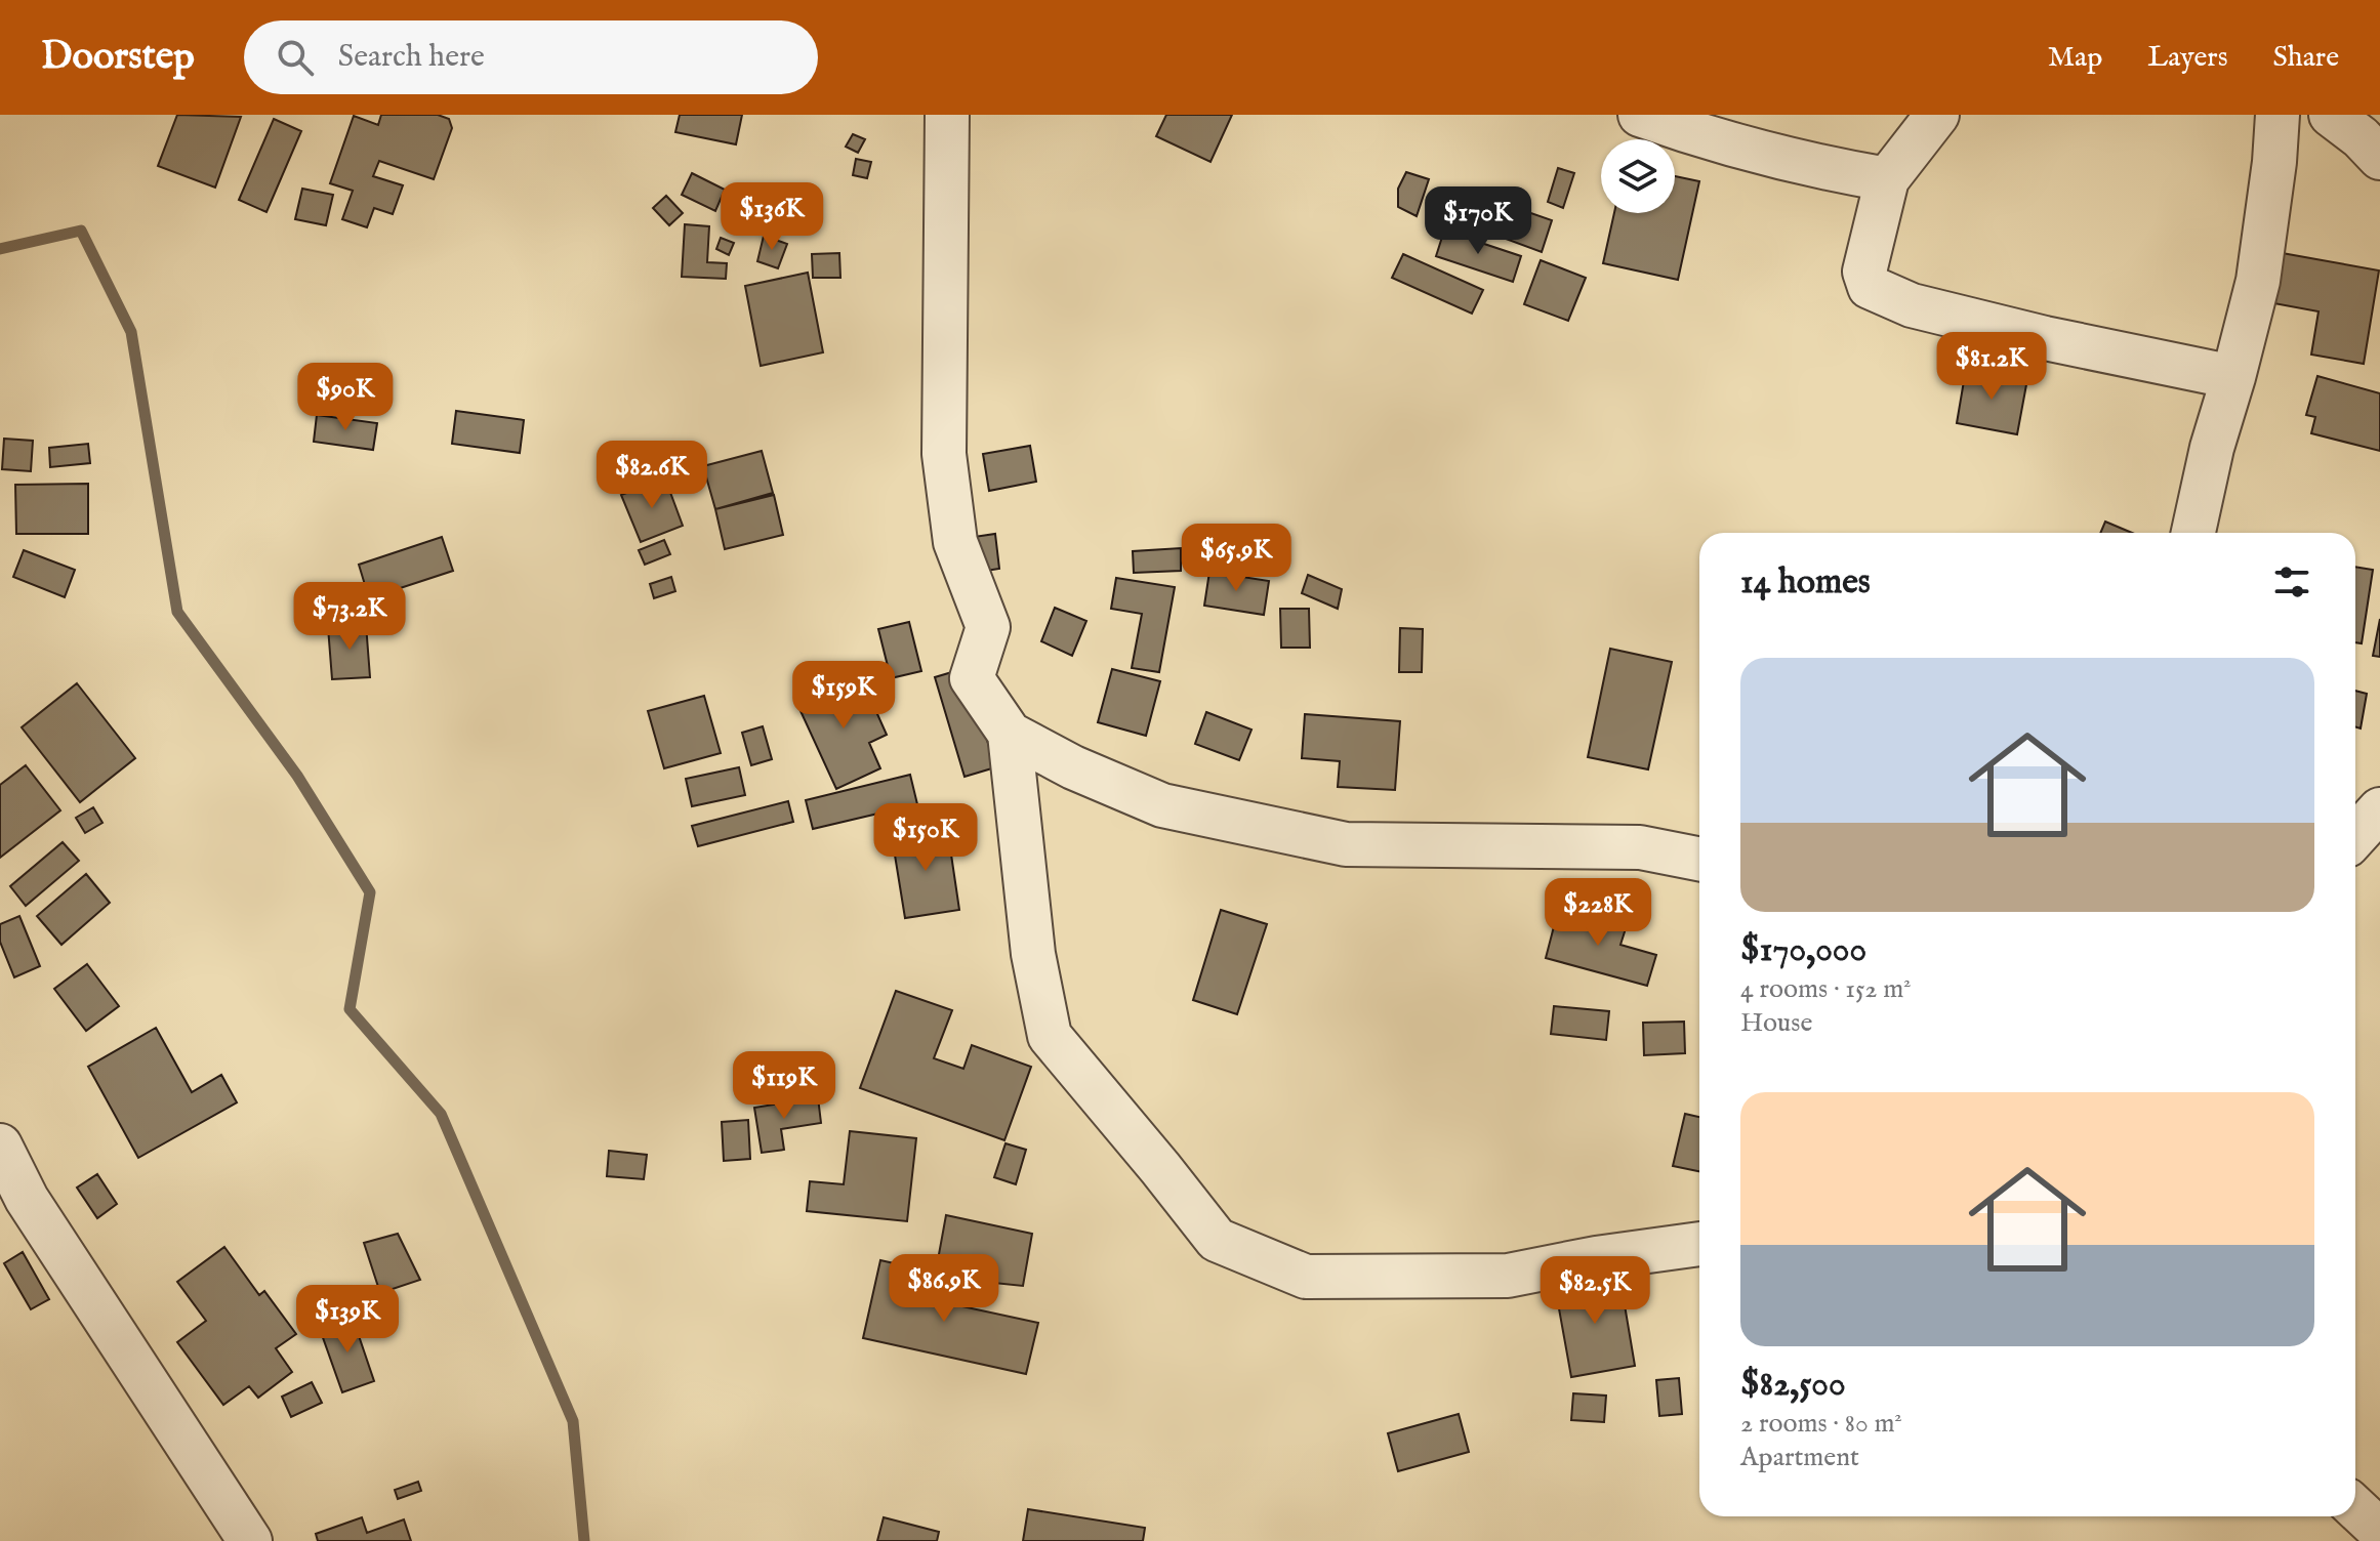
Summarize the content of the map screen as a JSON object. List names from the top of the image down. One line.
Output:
{"page":{"header":"Doorstep","search":"Search here","nav":["Map","Layers","Share"],"price":["$136K","$170K","$81.2K","$90K","$82.6K","$65.9K","$73.2K","$159K","$150K","$228K","$119K","$86.9K","$82.5K","$139K"],"heading":"14 homes","list":[{"name":"$170,000","note":"4 rooms · 152 m² · House"},{"name":"$82,500","note":"2 rooms · 80 m² · Apartment"}]}}
